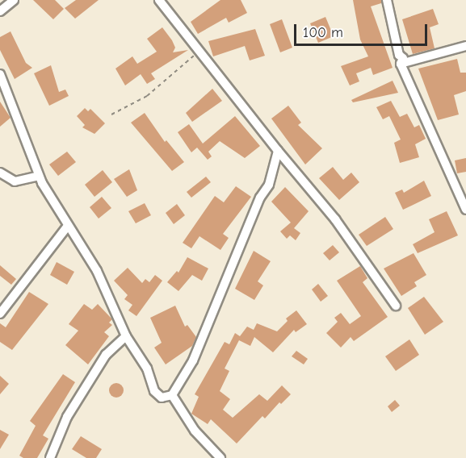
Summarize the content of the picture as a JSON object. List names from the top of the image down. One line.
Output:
{"scale_bar":"100 m"}
